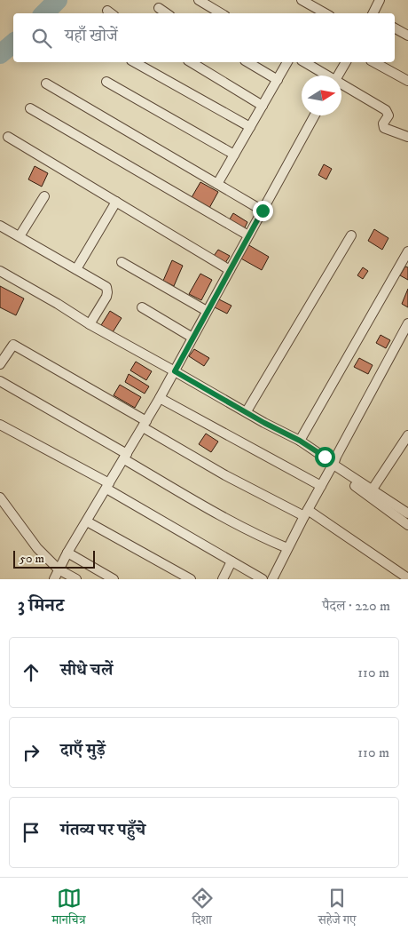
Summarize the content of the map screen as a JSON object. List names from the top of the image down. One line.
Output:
{"scale_bar":"50 m","north":"right","page":{"search":"यहाँ खोजें","scale":"50 m","heading":["3 मिनट","पैदल · 220 m"],"list":[["सीधे चलें","110 m"],["दाएँ मुड़ें","110 m"],"गंतव्य पर पहुँचे"],"nav":["मानचित्र","दिशा","सहेजे गए"]}}
